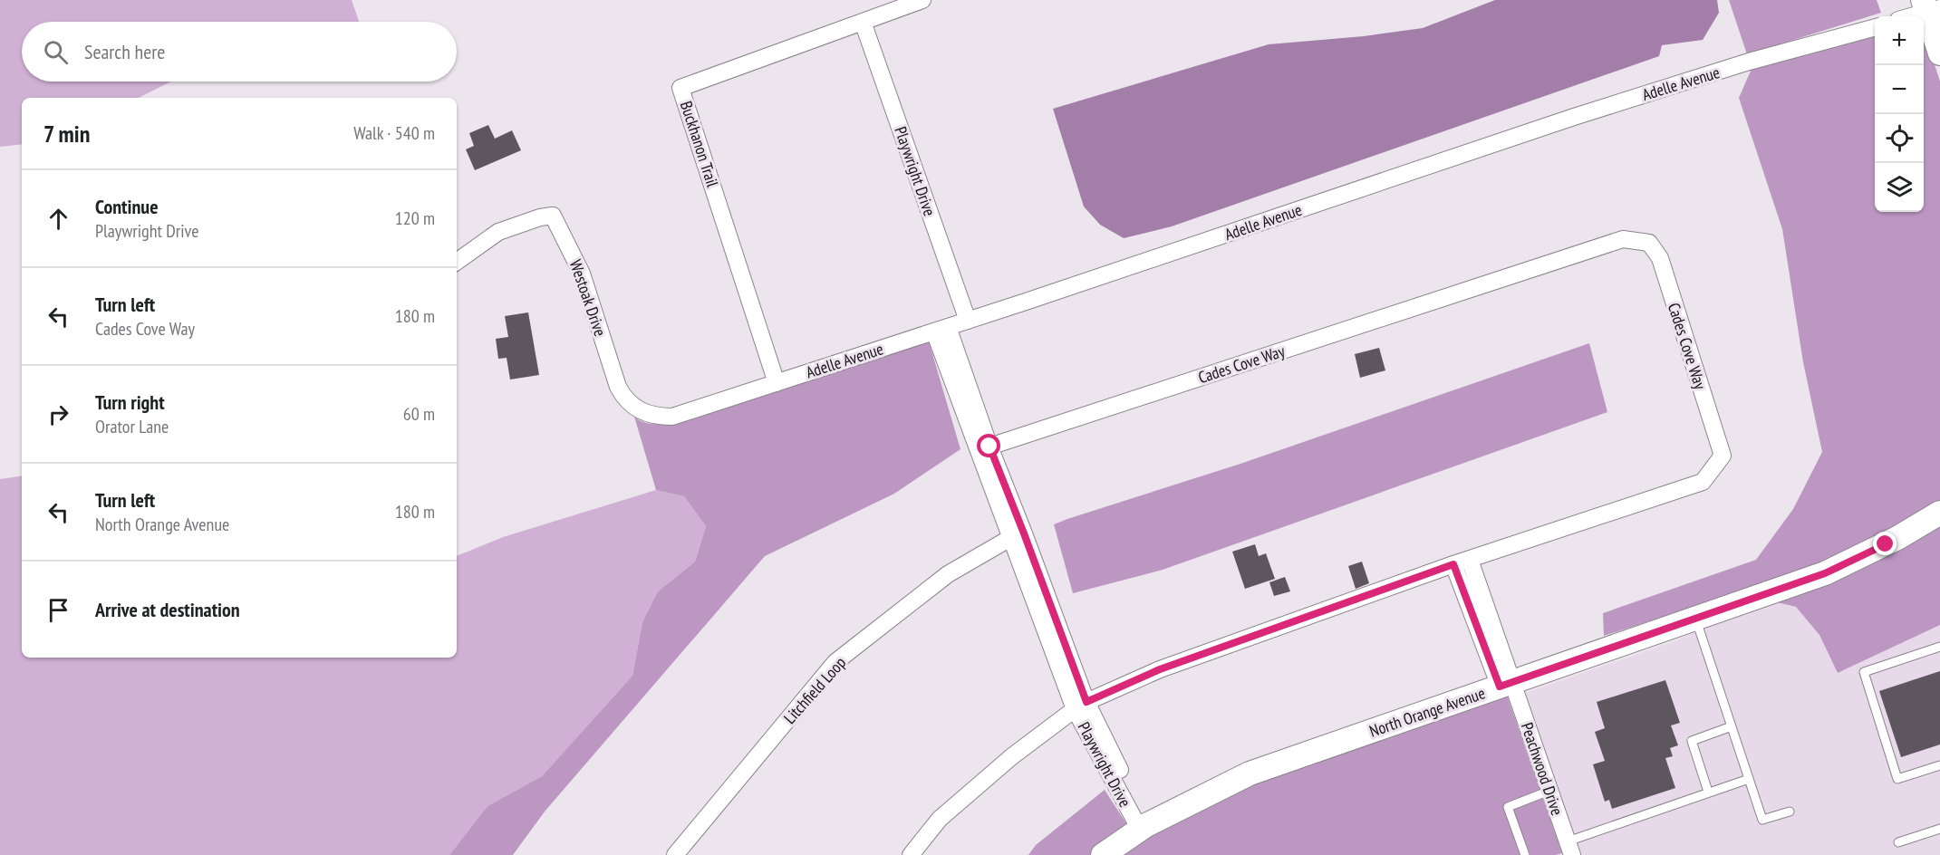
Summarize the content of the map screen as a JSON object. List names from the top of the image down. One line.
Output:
{"streets":{"street":["Adelle Avenue","Buckhanon Trail","Playwright Drive","Westoak Drive","Cades Cove Way","Litchfield Loop","North Orange Avenue","Peachwood Drive"]},"crossings":[["Adelle Avenue","Buckhanon Trail"],["Adelle Avenue","Playwright Drive"],["Adelle Avenue","Westoak Drive"],["Buckhanon Trail","Playwright Drive"],["Playwright Drive","Cades Cove Way"],["Playwright Drive","Litchfield Loop"],["Playwright Drive","North Orange Avenue"],["North Orange Avenue","Peachwood Drive"]],"page":{"map_buttons":["+","−"],"search":"Search here","heading":["7 min","Walk · 540 m"],"list":[["Continue","Playwright Drive","120 m"],["Turn left","Cades Cove Way","180 m"],["Turn right","Orator Lane","60 m"],["Turn left","North Orange Avenue","180 m"],"Arrive at destination"]}}
